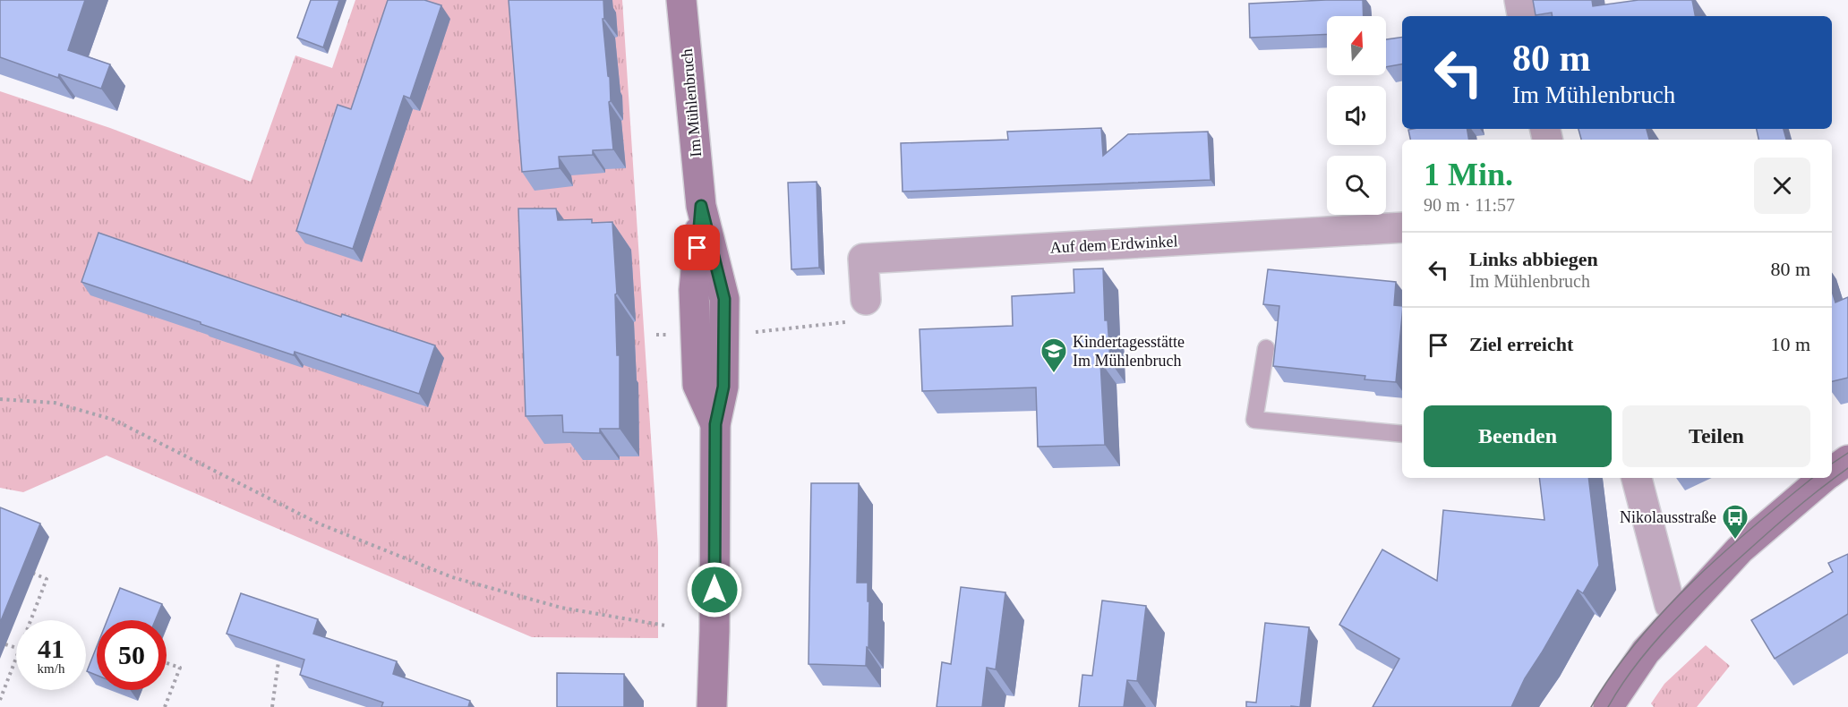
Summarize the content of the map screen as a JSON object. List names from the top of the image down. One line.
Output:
{"streets":{"main road":["Im Mühlenbruch"],"street":["Auf dem Erdwinkel"]},"places":{"school or university":["Kindertagesstätte Im Mühlenbruch"],"bus stop":["Nikolausstraße"]},"north":"top","page":{"turn":["80 m","Im Mühlenbruch"],"heading":["1 Min.","90 m · 11:57"],"list":[{"name":"Links abbiegen","note":"Im Mühlenbruch","value":"80 m"},{"name":"Ziel erreicht","value":"10 m"}],"buttons":["Beenden","Teilen"],"speed":"41 km/h","limit":"50"}}
